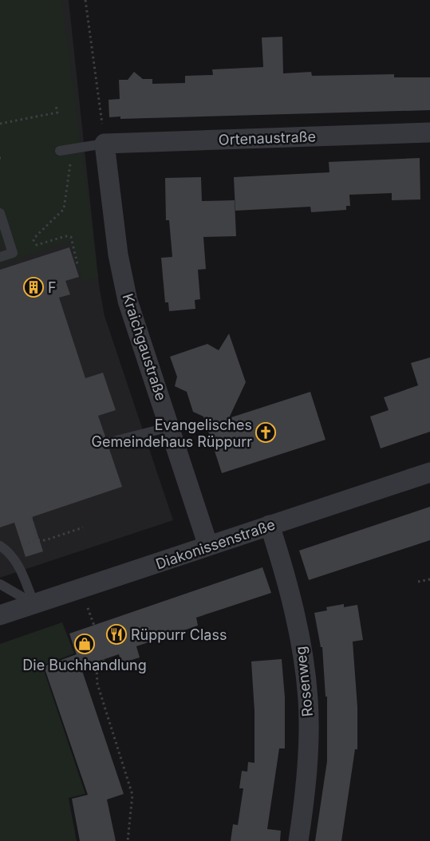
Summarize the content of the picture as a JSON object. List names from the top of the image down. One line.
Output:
{"streets":{"street":["Ortenaustraße","Kraichgaustraße","Diakonissenstraße","Rosenweg"]},"crossings":[["Ortenaustraße","Kraichgaustraße"],["Kraichgaustraße","Diakonissenstraße"],["Diakonissenstraße","Rosenweg"]],"places":{"building":["F"],"church":["Evangelisches Gemeindehaus Rüppurr"],"restaurant":["Rüppurr Class"],"shop":["Die Buchhandlung"]}}
